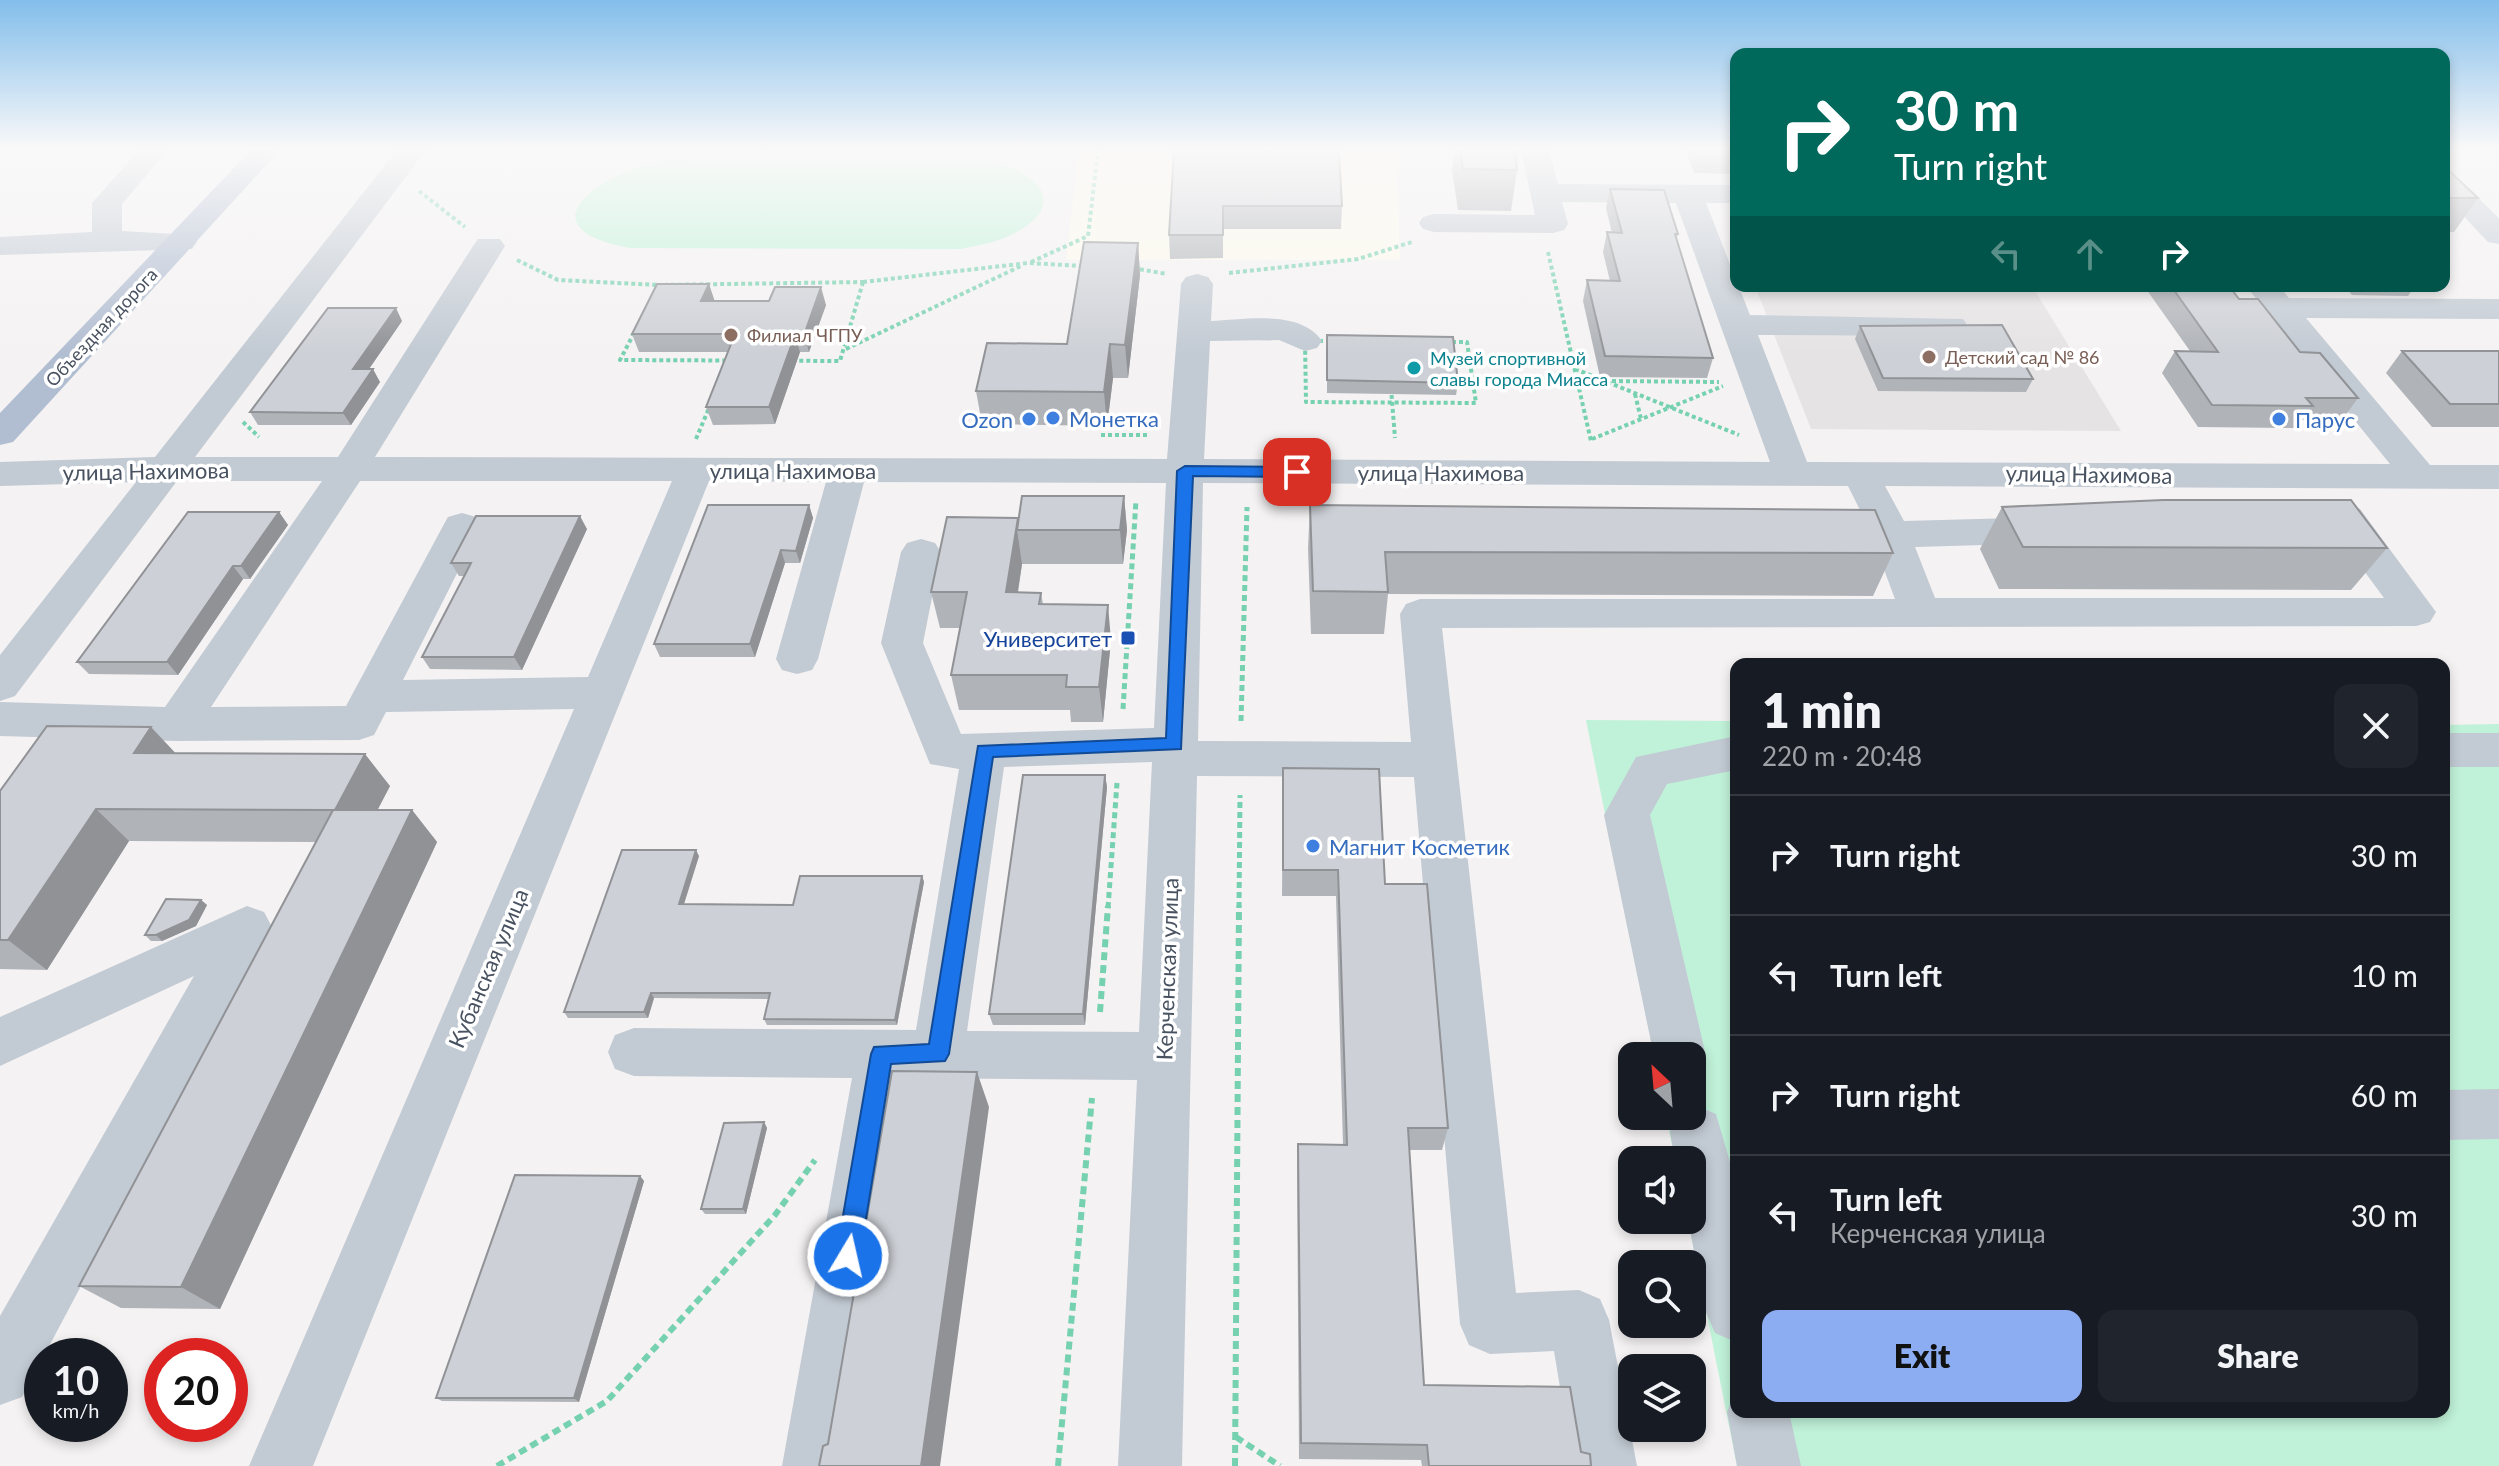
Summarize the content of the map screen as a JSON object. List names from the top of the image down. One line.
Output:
{"streets":{"main road":["Объездная дорога"],"street":["улица Нахимова","Кубанская улица","Керченская улица"]},"crossings":[["улица Нахимова","Кубанская улица"],["улица Нахимова","Керченская улица"]],"places":{"other":["Филиал ЧГПУ","Детский сад № 86","Музей спортивной славы города Миасса","Монетка","Ozon","Парус","Магнит Косметик"],"transit":["Университет"]},"north":"top left","page":{"turn":["30 m","Turn right"],"heading":["1 min","220 m · 20:48"],"list":[{"name":"Turn right","value":"30 m"},{"name":"Turn left","value":"10 m"},{"name":"Turn right","value":"60 m"},{"name":"Turn left","note":"Керченская улица","value":"30 m"}],"buttons":["Exit","Share"],"speed":"10 km/h","limit":"20"}}
